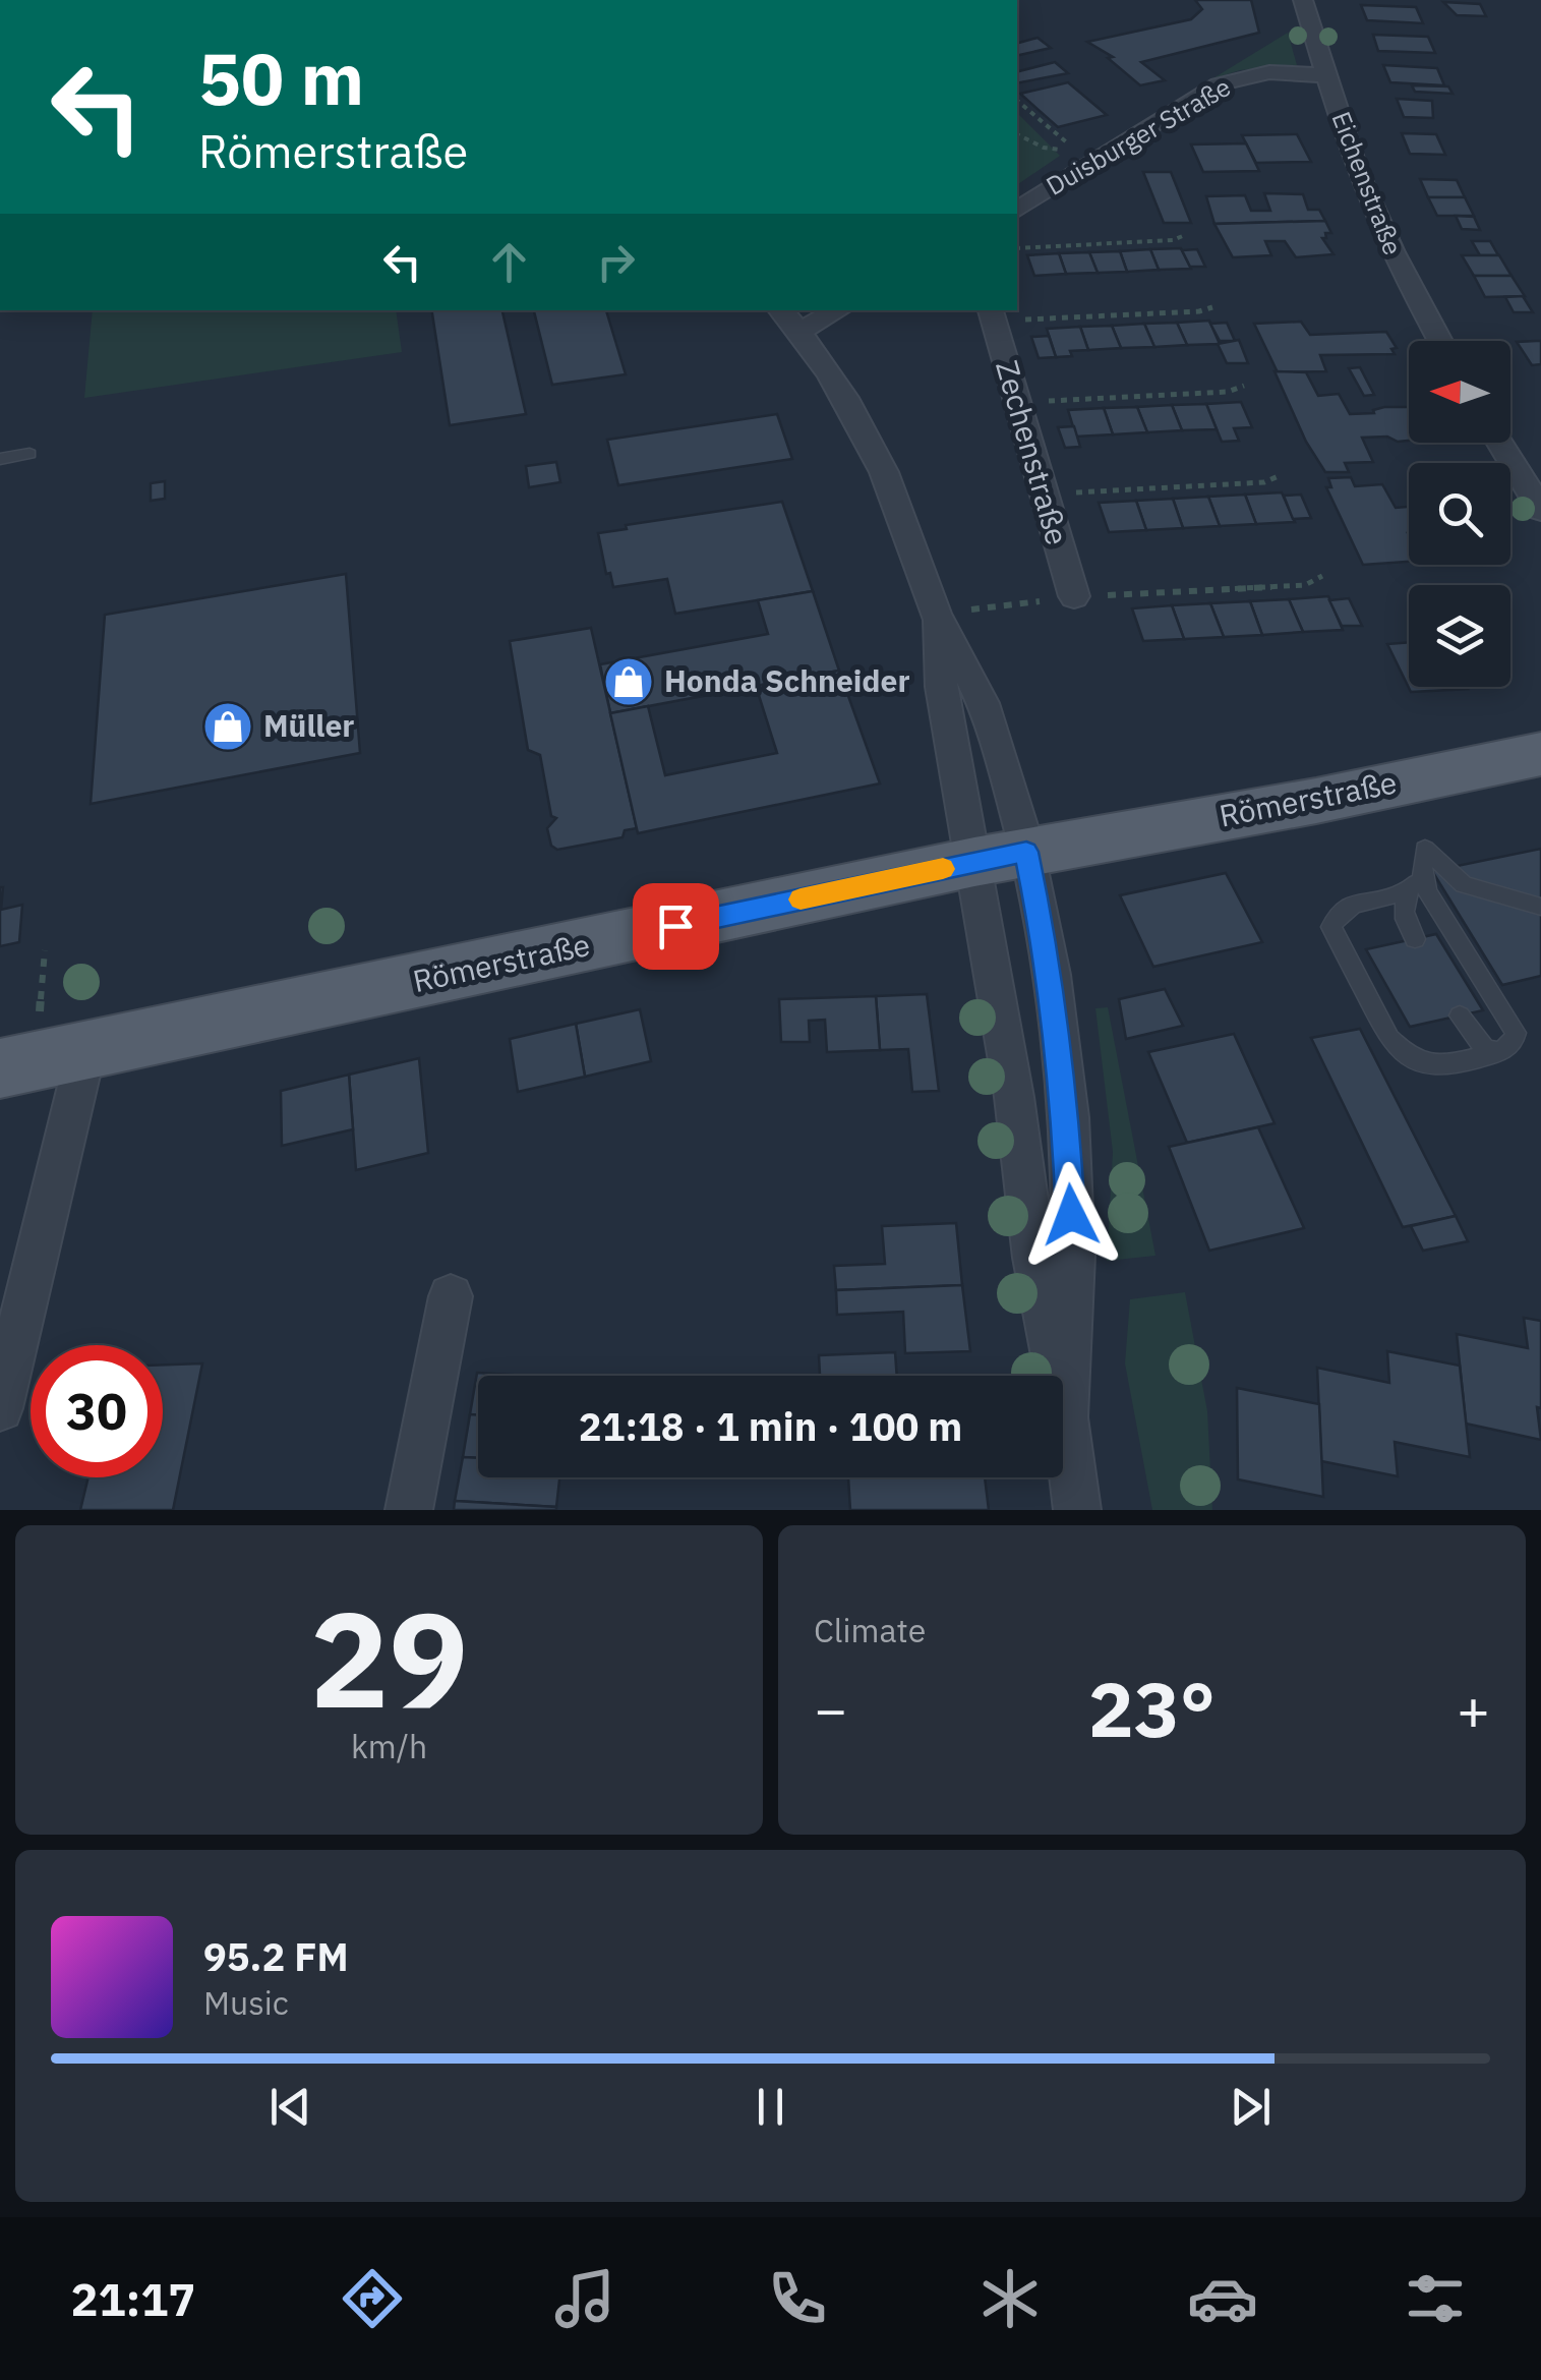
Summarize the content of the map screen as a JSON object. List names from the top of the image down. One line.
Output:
{"streets":{"main road":["Römerstraße"],"street":["Duisburger Straße","Eichenstraße","Zechenstraße"]},"crossings":[["Duisburger Straße","Eichenstraße"]],"places":{"shop":["Honda Schneider","Müller"]},"north":"left","page":{"turn":["50 m","Römerstraße"],"limit":"30","trip":"21:18 · 1 min · 100 m","tile":[["29","km/h"],"Climate"],"heat":["−","23°","+"],"song":["95.2 FM","Music"],"tabs":"21:17"}}
